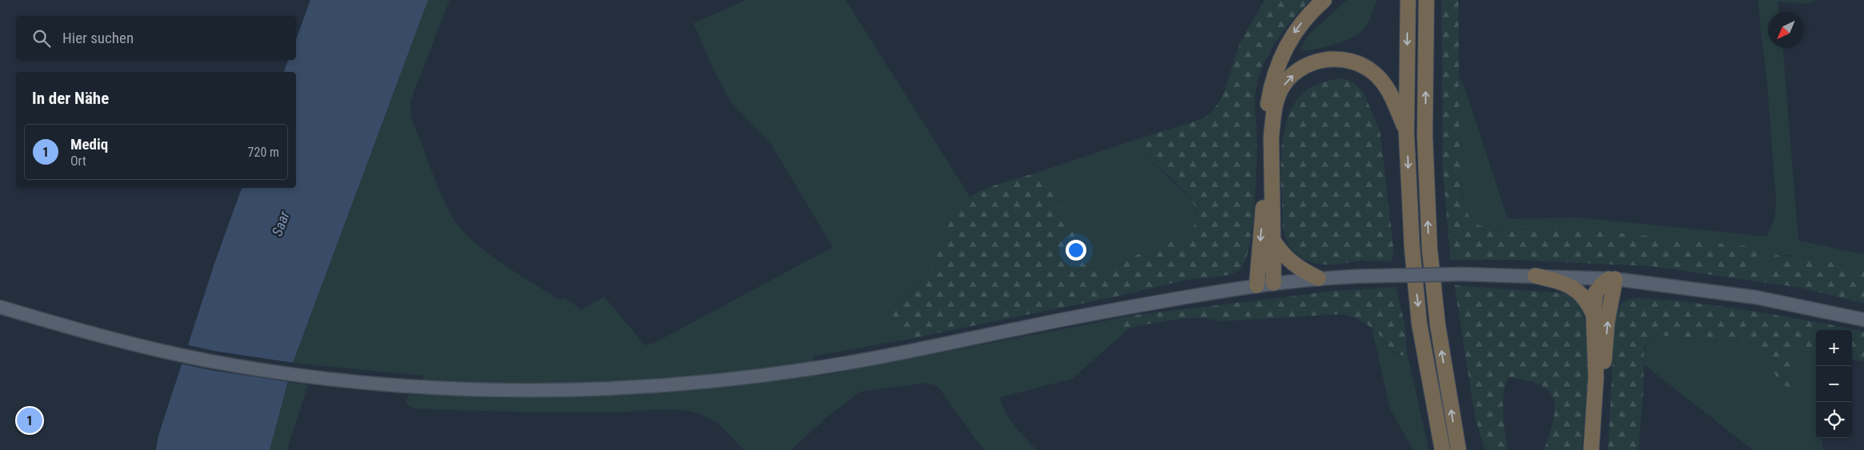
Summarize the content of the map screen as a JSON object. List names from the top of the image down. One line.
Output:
{"water":["Saar"],"north":"bottom left","page":{"search":"Hier suchen","heading":"In der Nähe","list":[{"mark":"1","name":"Mediq","note":"Ort","value":"720 m"}],"map_buttons":["+","−"],"pins":"1"}}
